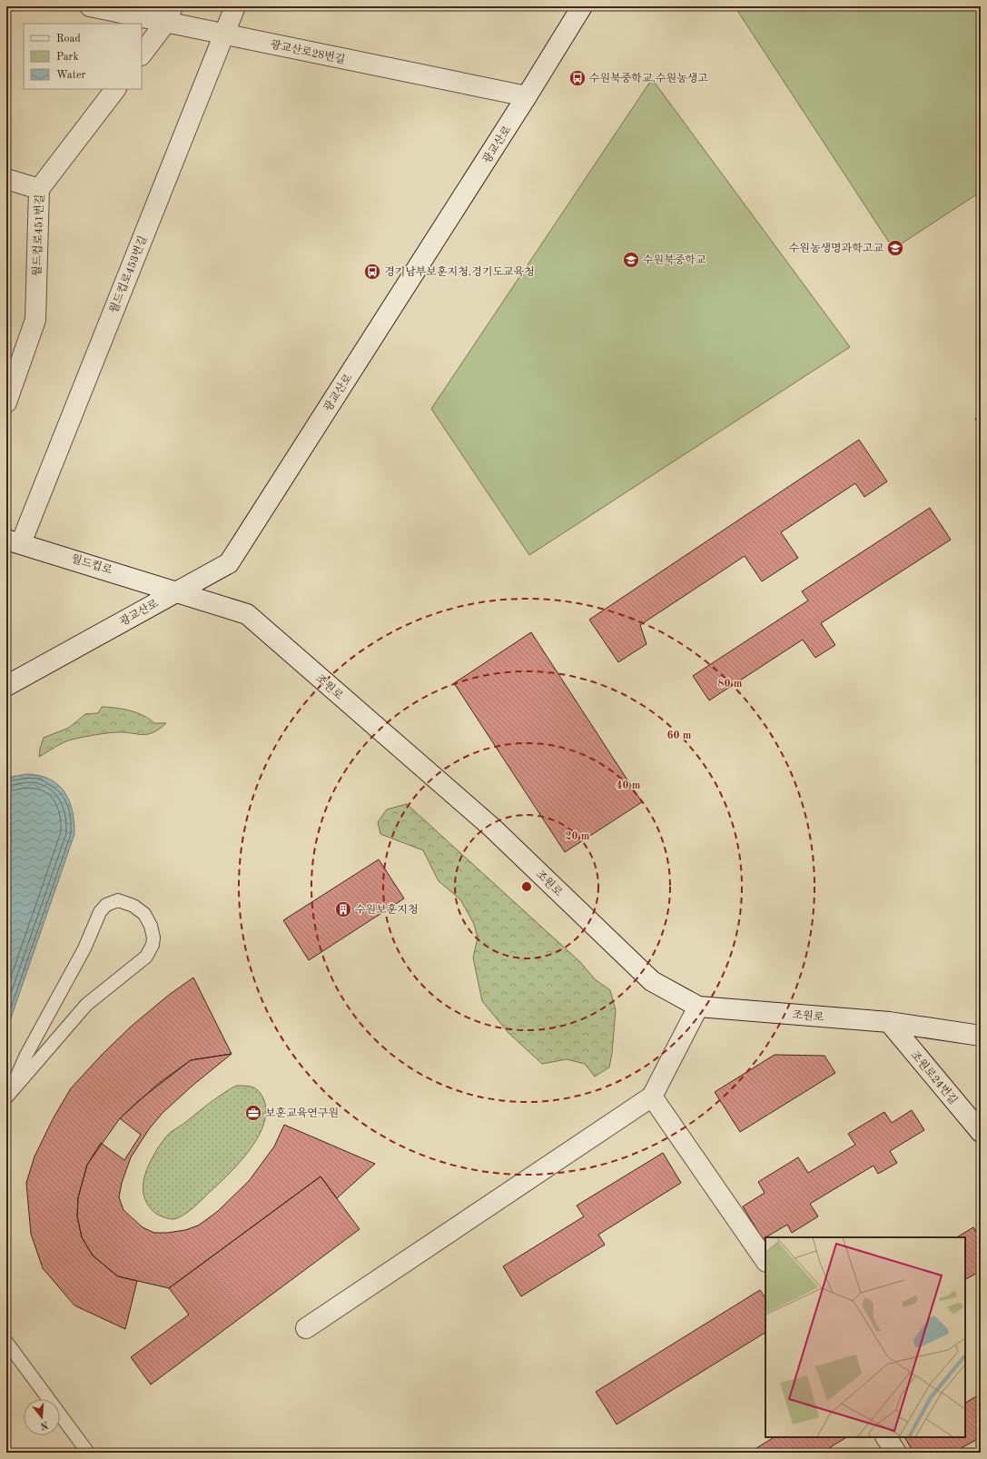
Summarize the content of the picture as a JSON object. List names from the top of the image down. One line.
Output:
{"streets":{"street":["광교산로28번길","광교산로","월드컵로451번길","월드컵로453번길","월드컵로","조원로","조원로24번길"]},"crossings":[["광교산로28번길","광교산로"],["광교산로28번길","월드컵로453번길"],["광교산로","월드컵로"],["광교산로","조원로"],["월드컵로453번길","월드컵로"],["월드컵로","조원로"],["조원로","조원로24번길"]],"places":{"bus stop":["수원북중학교.수원농생고","경기남부보훈지청.경기도교육청"],"school or university":["수원농생명과학고교","수원북중학교"],"building":["수원보훈지청"],"office":["보훈교육연구원"]},"legend":["Road","Park","Water"],"north":"bottom","rings":["80 m","60 m","40 m","20 m"]}
